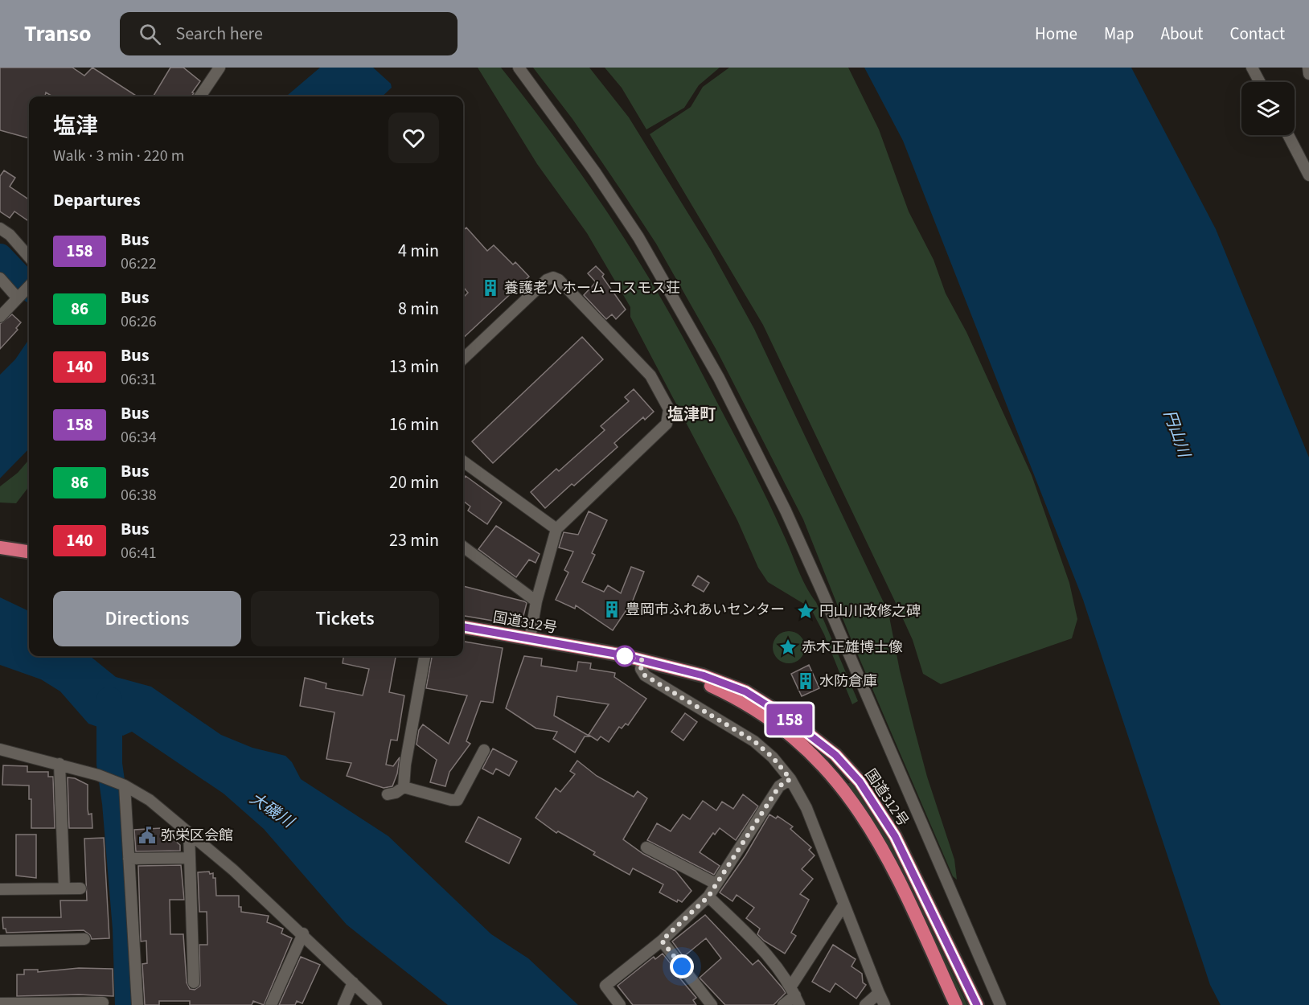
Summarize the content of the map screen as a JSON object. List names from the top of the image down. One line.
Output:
{"streets":{"highway":["国道312号"]},"districts":["塩津町"],"water":["円山川","大磯川"],"places":{"building":["養護老人ホーム コスモス荘","豊岡市ふれあいセンター","水防倉庫"],"place":["円山川改修之碑","赤木正雄博士像"],"public building":["弥栄区会館"]},"lines":["bus line 158"],"page":{"header":"Transo","search":"Search here","nav":["Home","Map","About","Contact"],"on_map":"158","heading":[["塩津","Walk · 3 min · 220 m"],"Departures"],"list":[{"mark":"158","name":"Bus","note":"06:22","value":"4 min"},{"mark":"86","name":"Bus","note":"06:26","value":"8 min"},{"mark":"140","name":"Bus","note":"06:31","value":"13 min"},{"mark":"158","name":"Bus","note":"06:34","value":"16 min"},{"mark":"86","name":"Bus","note":"06:38","value":"20 min"},{"mark":"140","name":"Bus","note":"06:41","value":"23 min"}],"buttons":["Directions","Tickets"]}}
